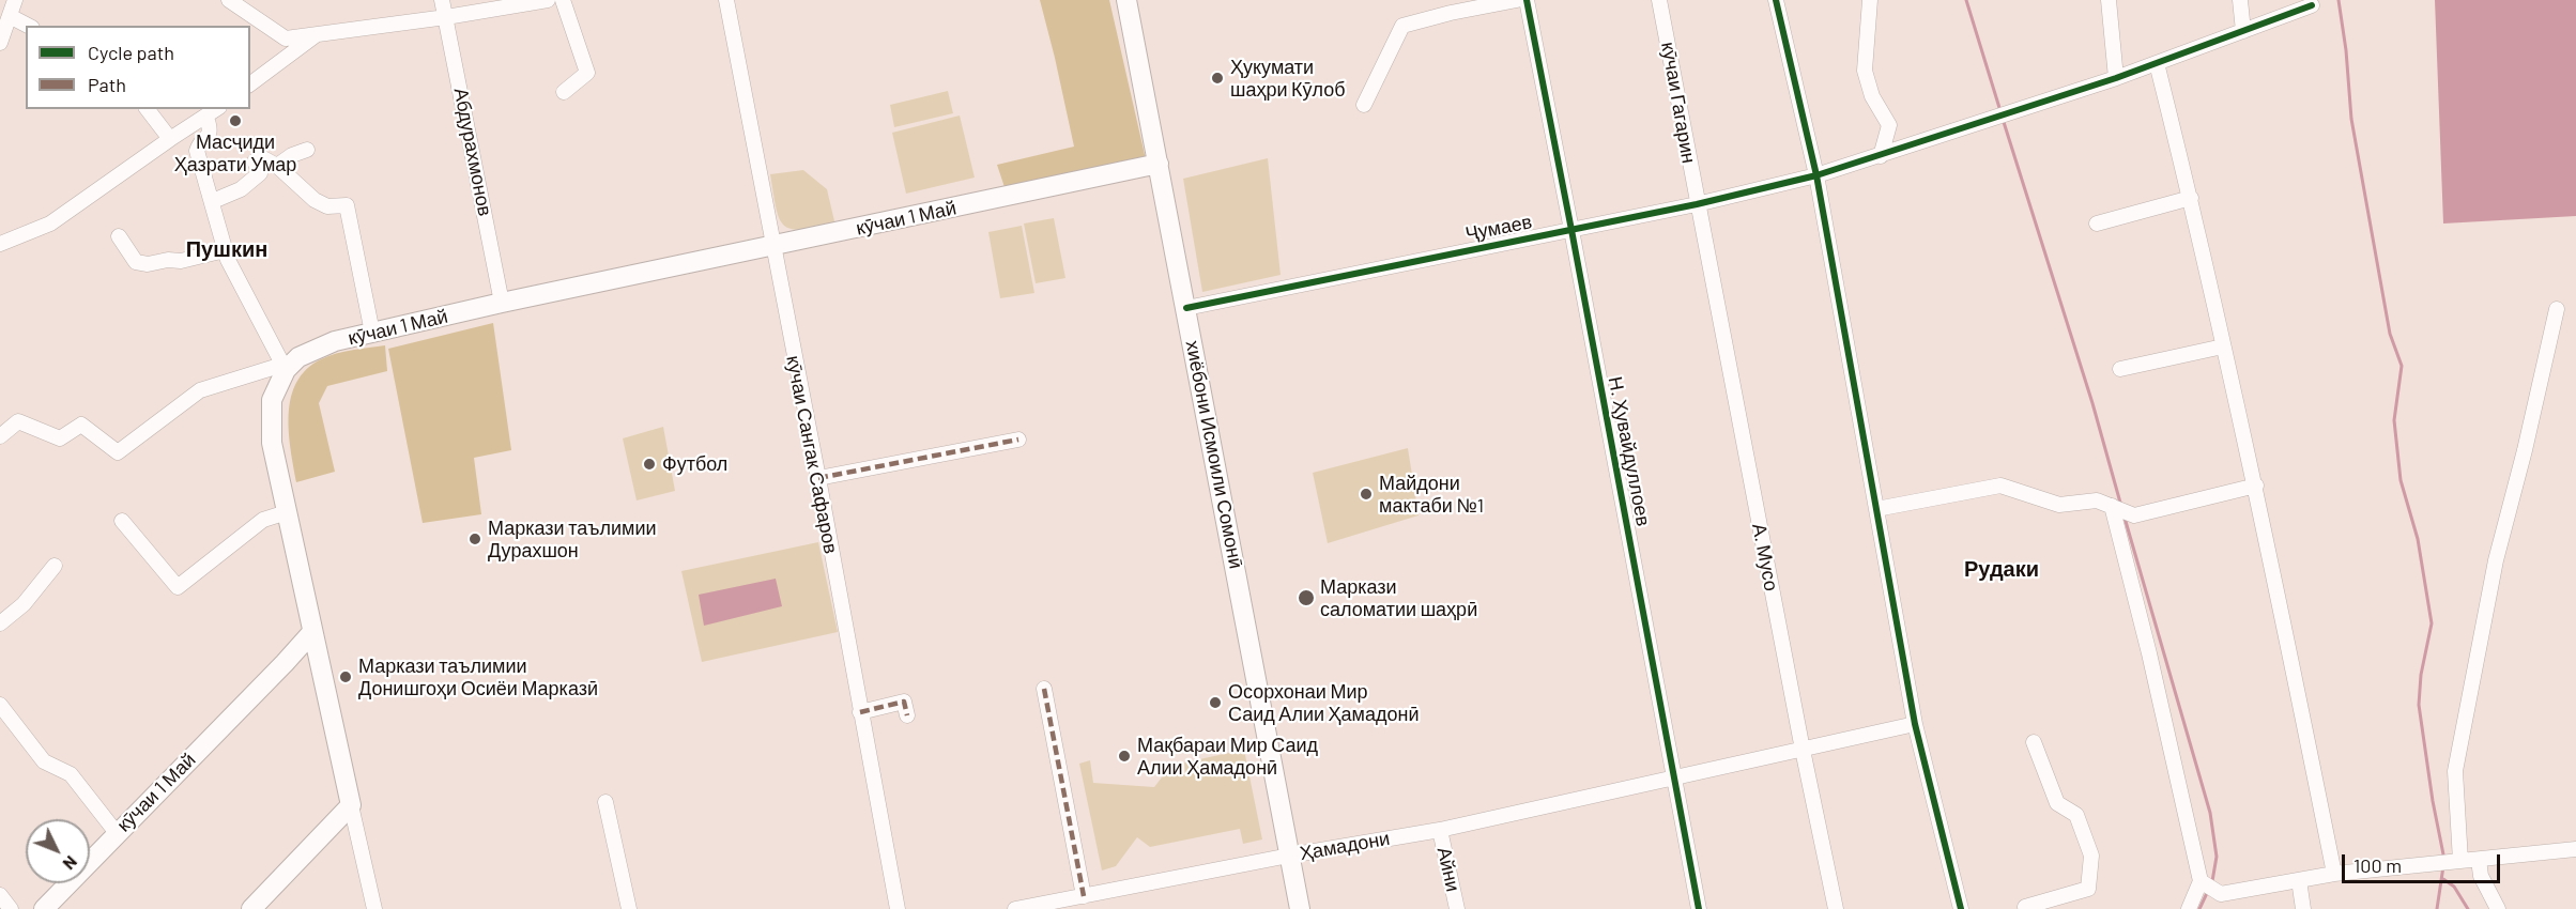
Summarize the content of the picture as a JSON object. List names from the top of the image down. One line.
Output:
{"streets":{"main road":["кӯчаи 1 Май","хиёбони Исмоили Сомонӣ"],"street":["кӯчаи Гагарин","Абдурахмонов","Ҷумаев","Н. Ҳувайдуллоев","кӯчаи Сангак Сафаров","А. Мусо","Ҳамадони","Айни"]},"crossings":[["кӯчаи Гагарин","Ҷумаев"],["кӯчаи Гагарин","А. Мусо"],["Абдурахмонов","кӯчаи 1 Май"],["кӯчаи 1 Май","кӯчаи Сангак Сафаров"],["кӯчаи 1 Май","хиёбони Исмоили Сомонӣ"],["Ҷумаев","Н. Ҳувайдуллоев"],["Ҷумаев","хиёбони Исмоили Сомонӣ"],["Ҷумаев","А. Мусо"],["Н. Ҳувайдуллоев","Ҳамадони"],["хиёбони Исмоили Сомонӣ","Ҳамадони"],["А. Мусо","Ҳамадони"],["Ҳамадони","Айни"]],"districts":["Пушкин","Рудаки"],"places":["Ҳукумати шаҳри Кӯлоб","Масҷиди Ҳазрати Умар","Футбол","Майдони мактаби №1","Маркази таълимии Дурахшон","Маркази саломатии шаҳрӣ","Маркази таълимии Донишгоҳи Осиёи Марказӣ","Осорхонаи Мир Саид Алии Ҳамадонӣ","Мақбараи Мир Саид Алии Ҳамадонӣ"],"legend":["Cycle path","Path"],"scale_bar":"100 m","north":"bottom right"}
